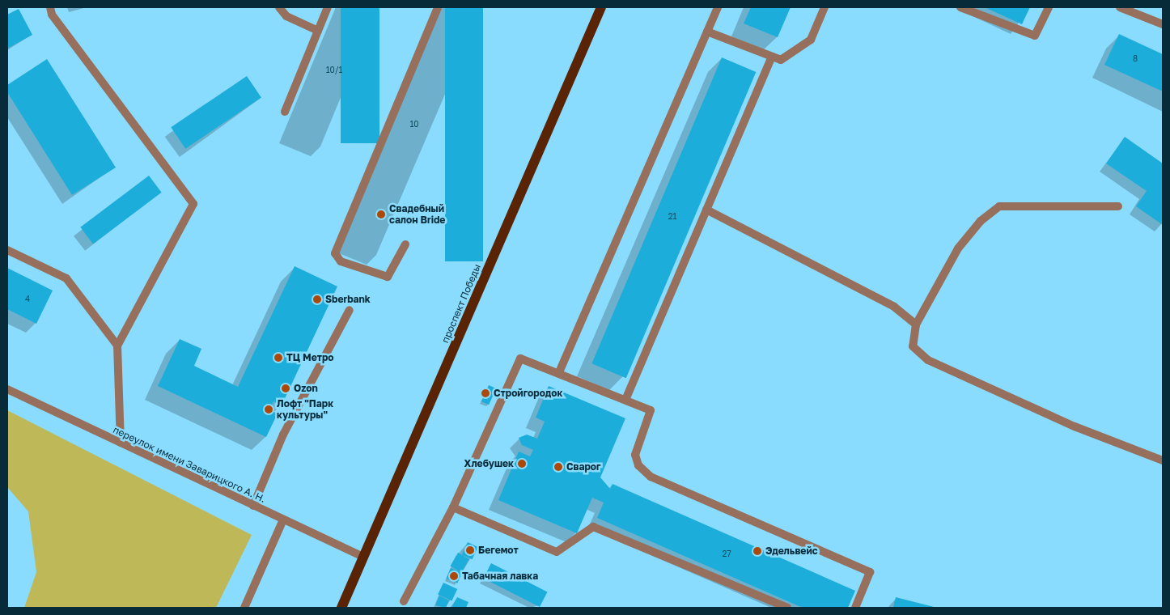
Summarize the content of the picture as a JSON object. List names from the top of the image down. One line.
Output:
{"streets":{"main road":["проспект Победы"],"street":["переулок имени Заварицкого А. Н."]},"crossings":[["проспект Победы","переулок имени Заварицкого А. Н."]],"places":["Свадебный салон Bride","Sberbank","ТЦ Метро","Ozon","Стройгородок","Лофт \"Парк культуры\"","Хлебушек","Сварог","Бегемот","Эдельвейс","Табачная лавка"],"house_numbers":["8","10/1","10","21","4","27"]}
